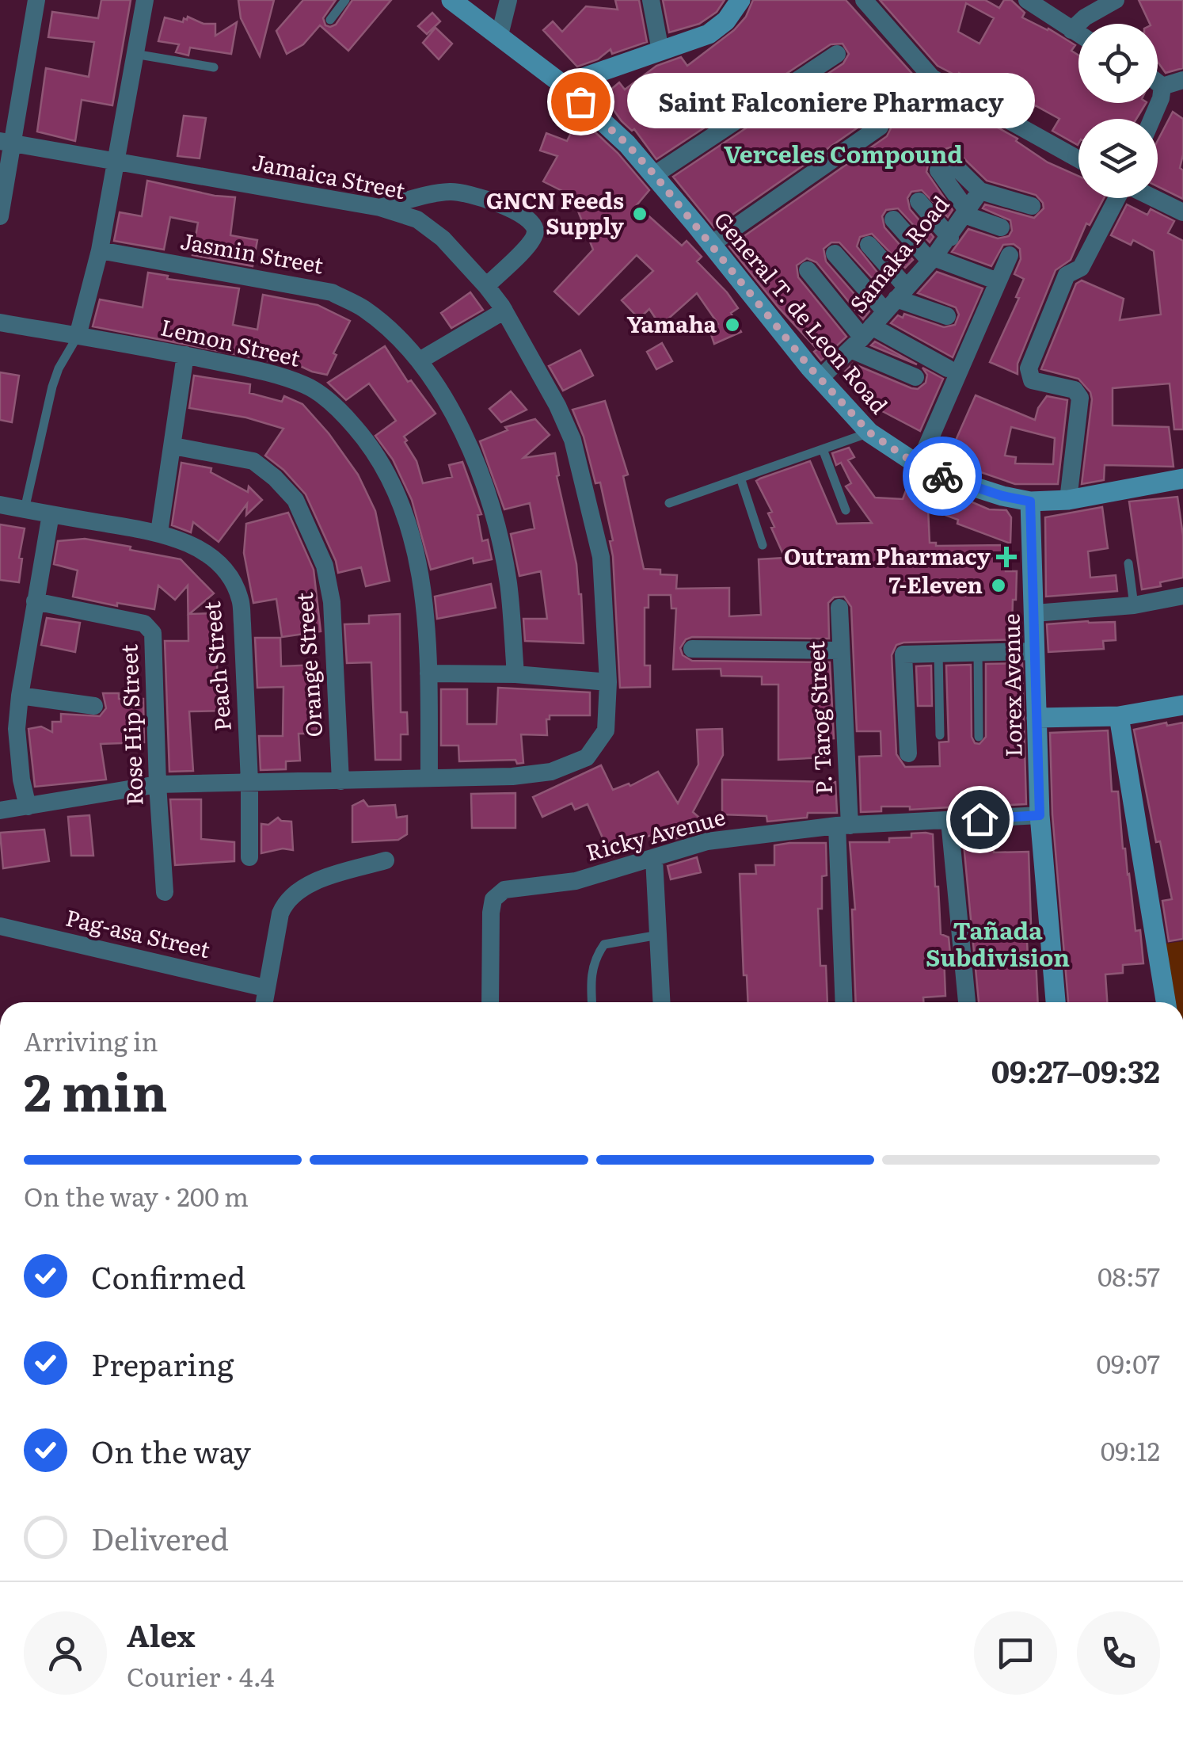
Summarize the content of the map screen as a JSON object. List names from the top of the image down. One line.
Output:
{"streets":{"street":["Jamaica Street","Jasmin Street","Samaka Road","General T. de Leon Road","Lemon Street","Orange Street","Peach Street","Lorex Avenue","P. Tarog Street","Rose Hip Street","Ricky Avenue","Pag-asa Street"]},"crossings":[["Jamaica Street","Lemon Street"],["Jamaica Street","Orange Street"],["Jamaica Street","Peach Street"],["Jamaica Street","Rose Hip Street"],["Samaka Road","General T. de Leon Road"],["General T. de Leon Road","Lorex Avenue"],["Lorex Avenue","Ricky Avenue"],["P. Tarog Street","Ricky Avenue"]],"districts":["Verceles Compound","Tañada Subdivision"],"places":{"other":["Saint Falconiere Pharmacy","GNCN Feeds Supply","Yamaha","7-Eleven"],"health":["Outram Pharmacy"]},"page":{"bubble":"Saint Falconiere Pharmacy","heading":["2 min","Arriving in","09:27–09:32"],"panel":["Alex","Courier · 4.4"],"bar":"On the way · 200 m","list":[["Confirmed","08:57"],["Preparing","09:07"],["On the way","09:12"],"Delivered"]}}
